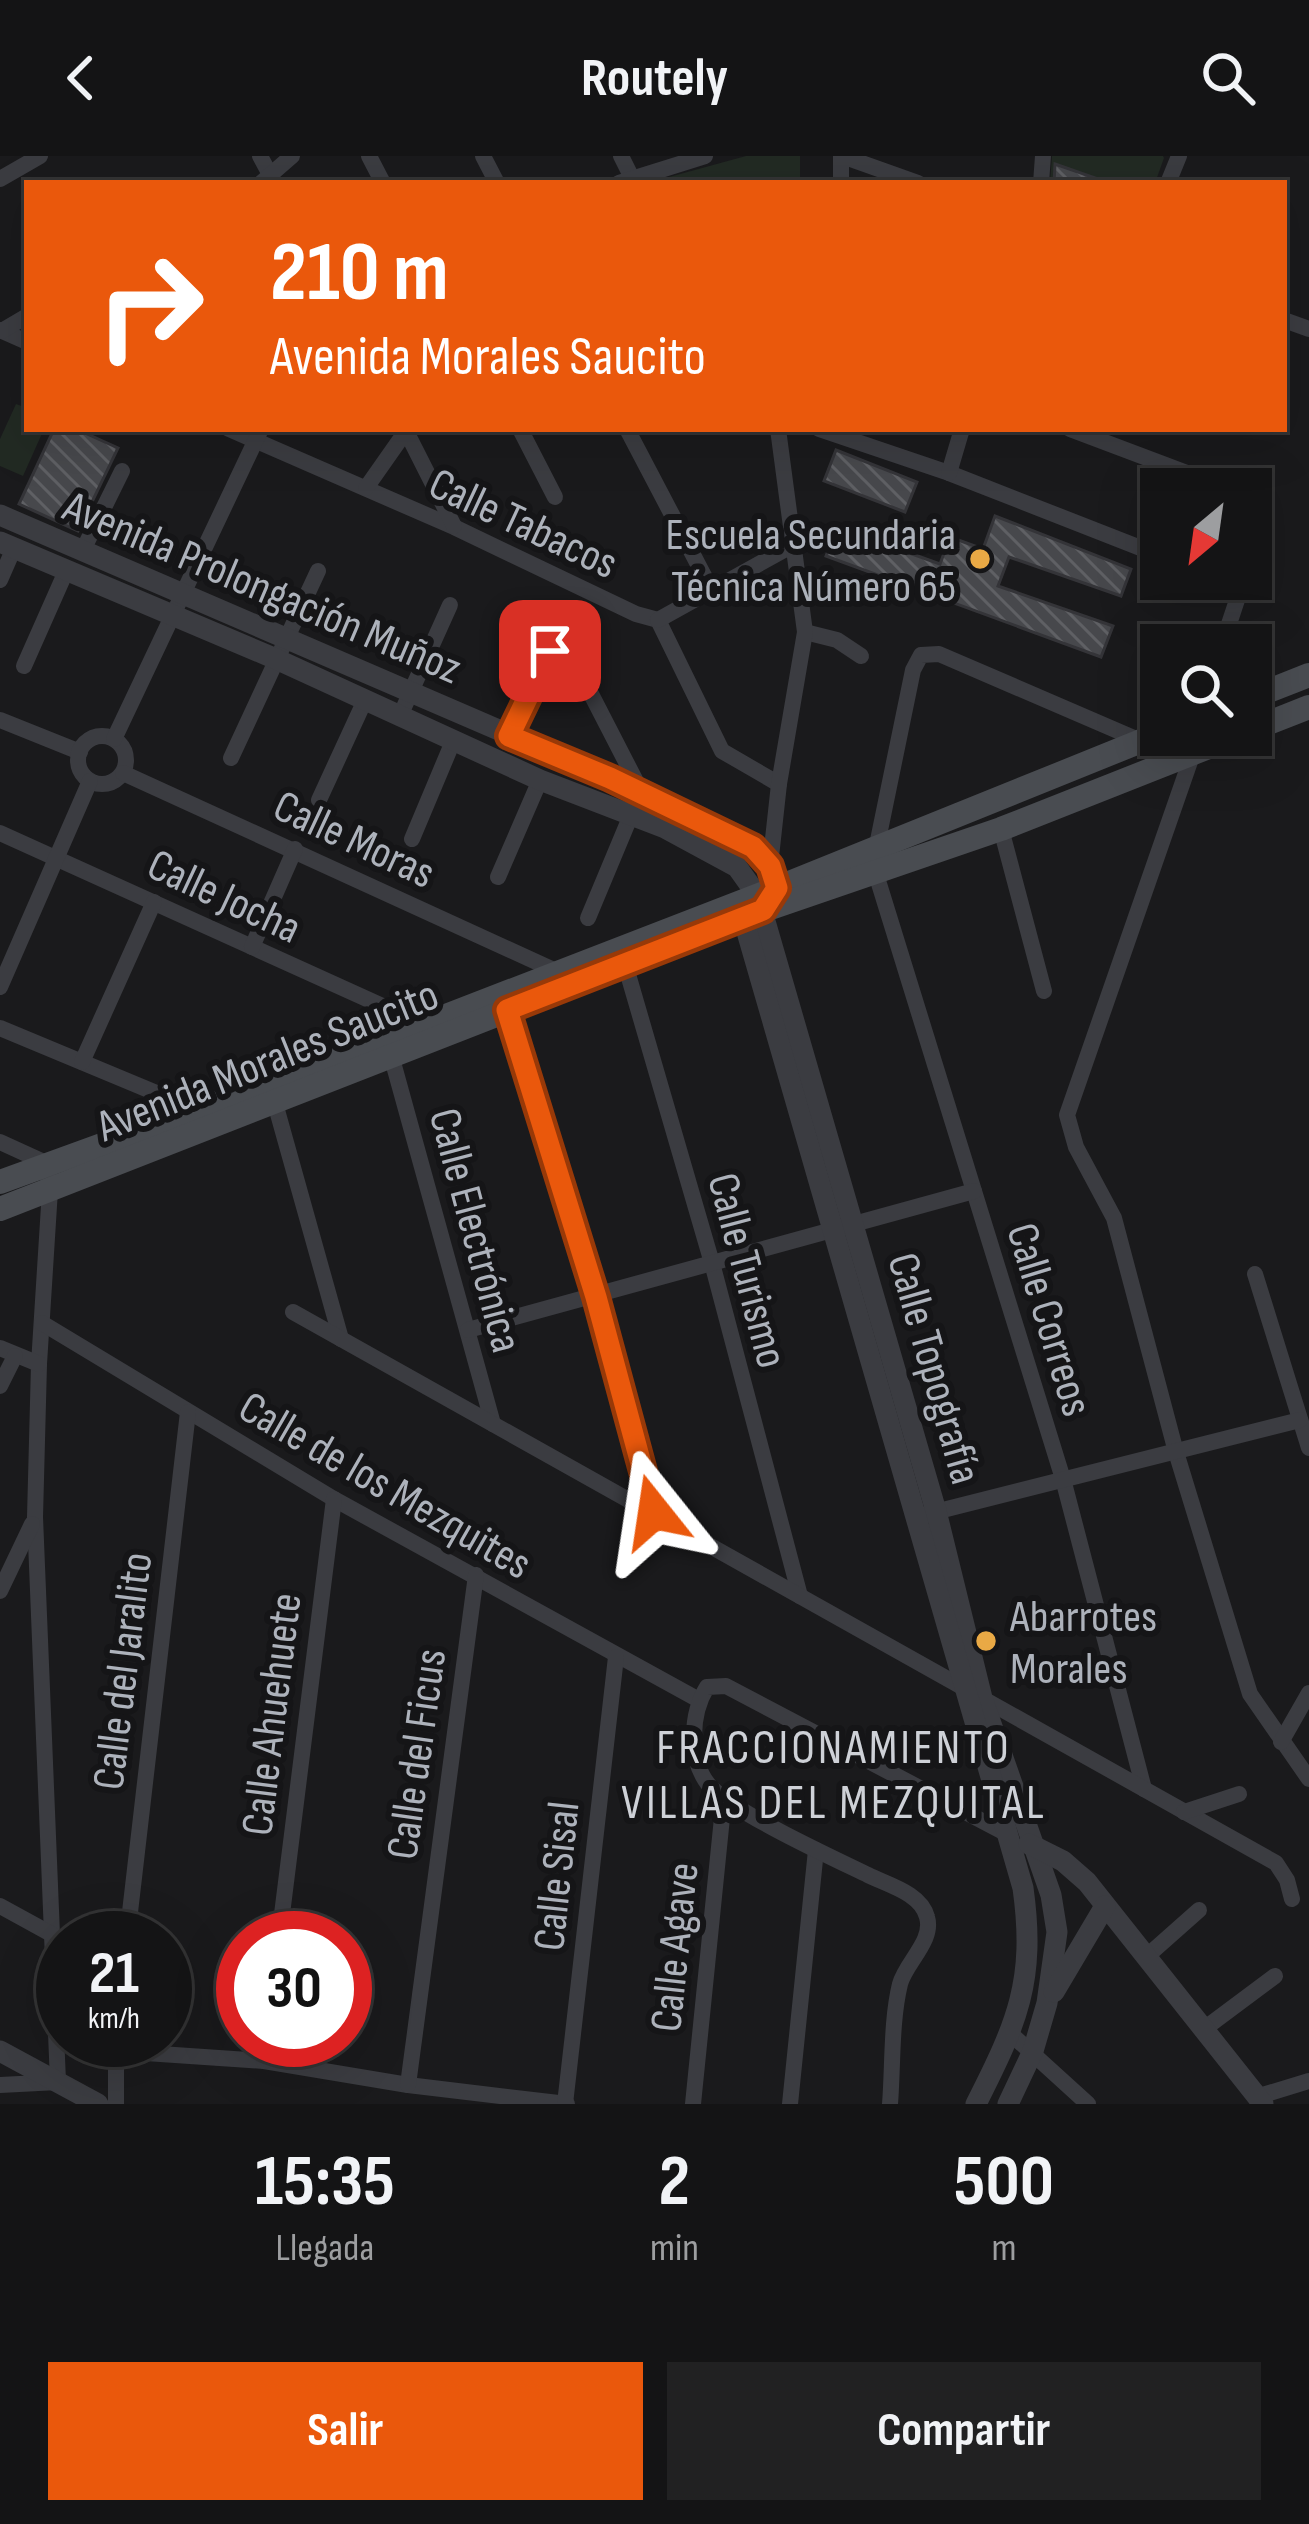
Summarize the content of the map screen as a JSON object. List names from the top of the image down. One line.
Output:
{"streets":{"main road":["Avenida Morales Saucito"],"street":["Calle Tabacos","Avenida Prolongación Muñoz","Calle Moras","Calle Jocha","Calle Electrónica","Calle Turismo","Calle Correos","Calle Topografía","Calle de los Mezquites","Calle del Jaralito","Calle Ahuehuete","Calle del Ficus","Calle Sisal","Calle Agave"]},"crossings":[["Avenida Prolongación Muñoz","Avenida Morales Saucito"],["Avenida Prolongación Muñoz","Calle Topografía"],["Calle Moras","Avenida Morales Saucito"],["Calle Jocha","Avenida Morales Saucito"],["Avenida Morales Saucito","Calle Electrónica"],["Avenida Morales Saucito","Calle Turismo"],["Avenida Morales Saucito","Calle Correos"],["Avenida Morales Saucito","Calle Topografía"],["Calle de los Mezquites","Calle del Jaralito"],["Calle de los Mezquites","Calle Ahuehuete"],["Calle de los Mezquites","Calle del Ficus"],["Calle de los Mezquites","Calle Sisal"]],"districts":["FRACCIONAMIENTO VILLAS DEL MEZQUITAL"],"places":["Escuela Secundaria Técnica Número 65","Abarrotes Morales"],"north":"bottom left","page":{"header":"Routely","turn":["210 m","Avenida Morales Saucito"],"speed":"21 km/h","limit":"30","eta":["15:35","Llegada","2","min","500","m"],"buttons":["Salir","Compartir"]}}
